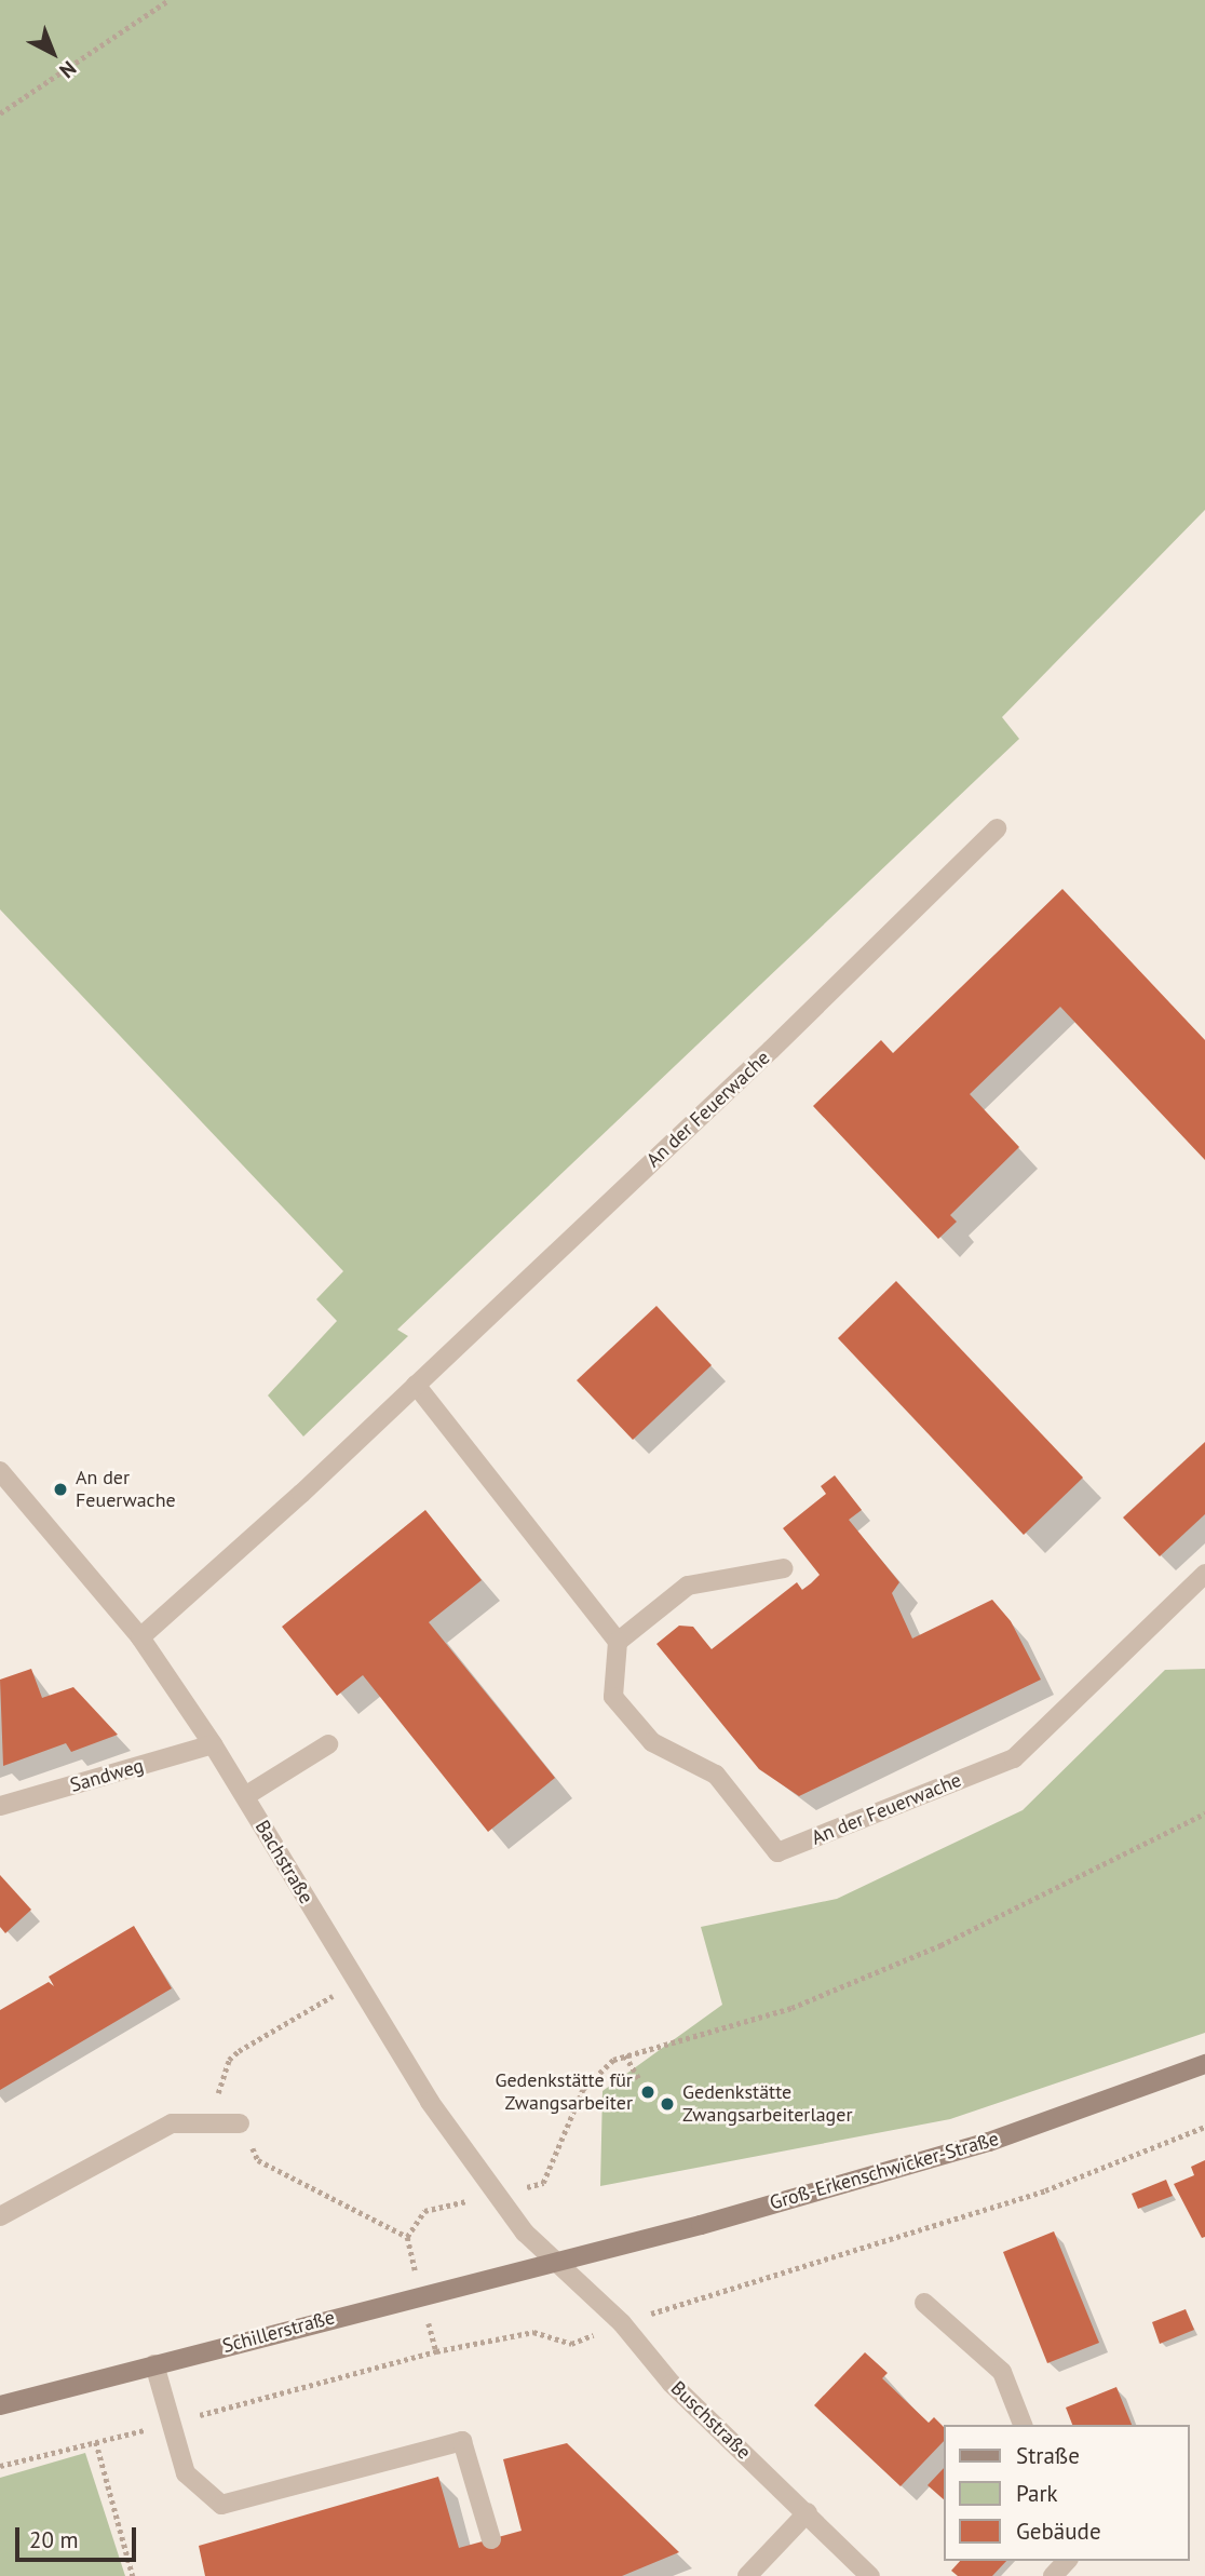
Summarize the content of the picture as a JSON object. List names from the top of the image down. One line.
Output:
{"streets":{"main road":["Groß-Erkenschwicker-Straße","Schillerstraße"],"street":["An der Feuerwache","Sandweg","Bachstraße","Buschstraße"]},"crossings":[["An der Feuerwache","Bachstraße"],["Sandweg","Bachstraße"],["Bachstraße","Groß-Erkenschwicker-Straße"],["Bachstraße","Schillerstraße"],["Bachstraße","Buschstraße"],["Groß-Erkenschwicker-Straße","Schillerstraße"],["Groß-Erkenschwicker-Straße","Buschstraße"],["Schillerstraße","Buschstraße"]],"places":["An der Feuerwache","Gedenkstätte für Zwangsarbeiter","Gedenkstätte Zwangsarbeiterlager"],"legend":["Straße","Park","Gebäude"],"scale_bar":"20 m","north":"bottom right"}
